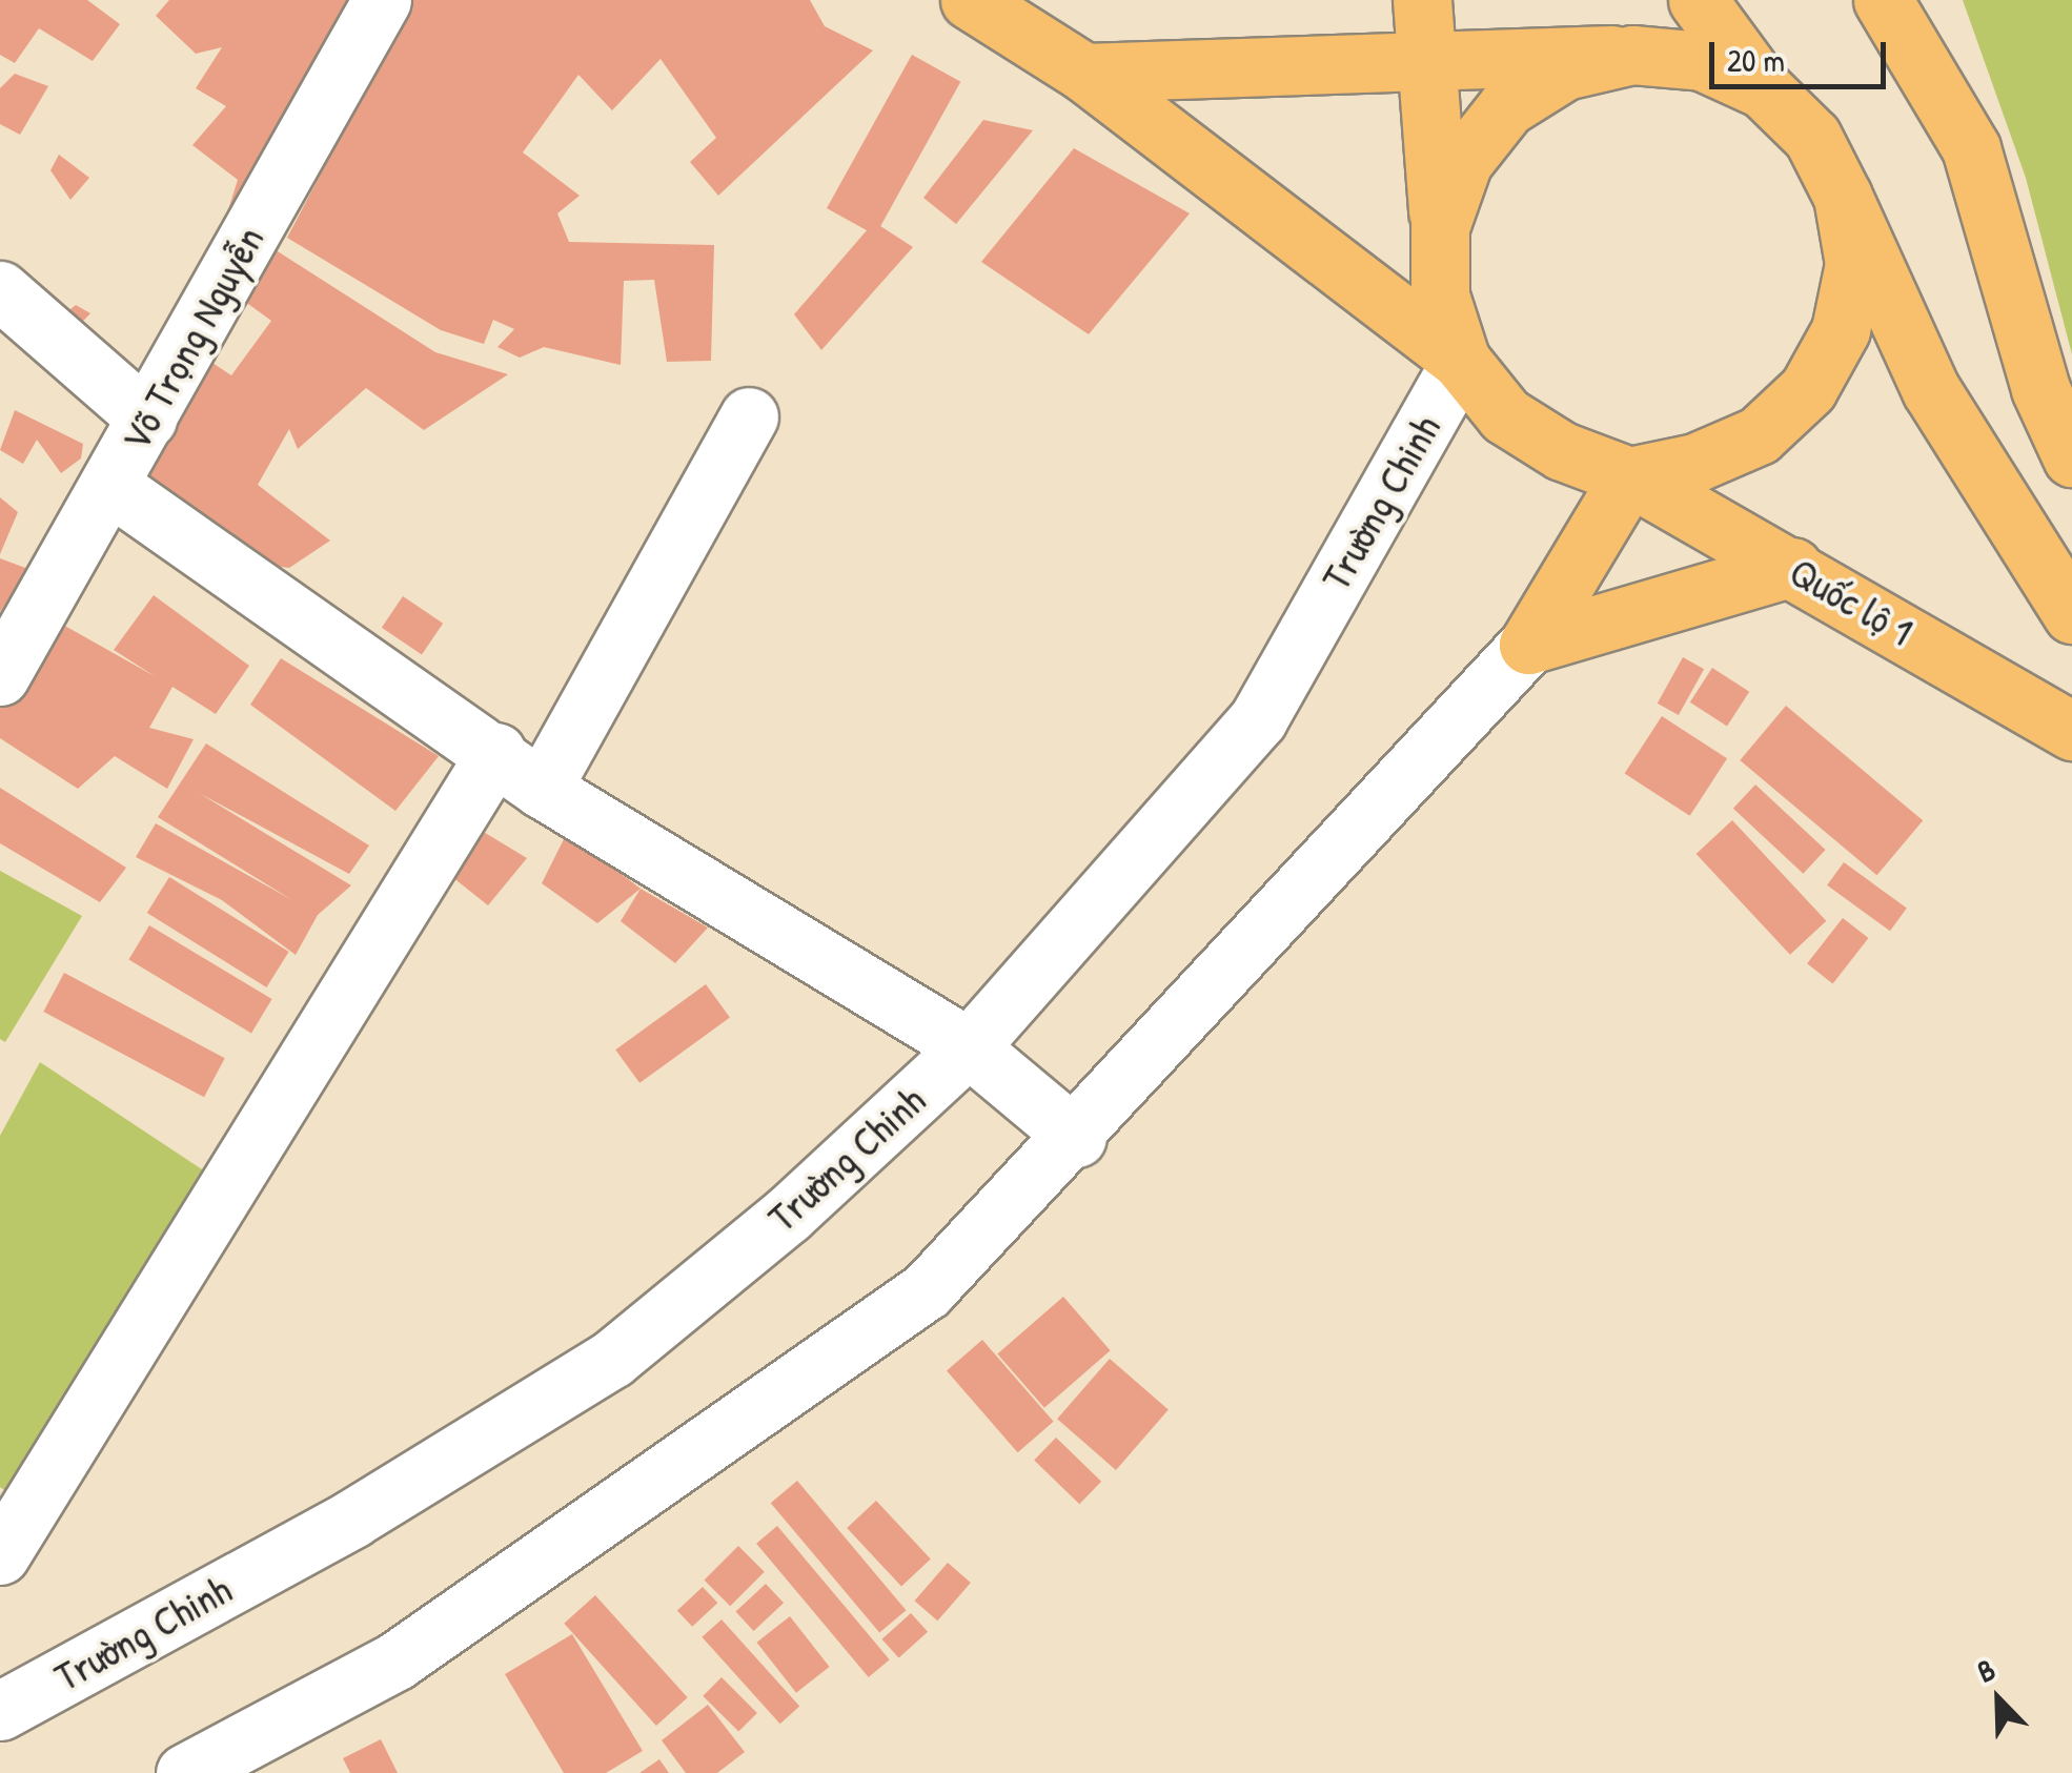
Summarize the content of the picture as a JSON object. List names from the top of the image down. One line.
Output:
{"streets":{"main road":["Quốc lộ 1"],"street":["Võ Trọng Nguyễn","Trường Chinh"]},"crossings":[["Trường Chinh","Quốc lộ 1"]],"scale_bar":"20 m","north":"top left"}
